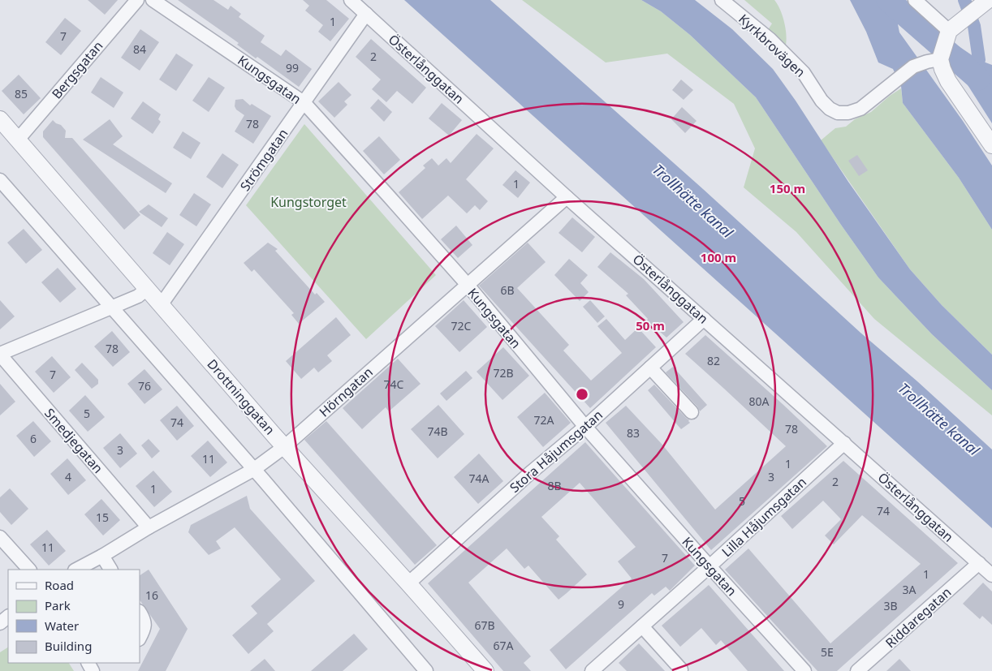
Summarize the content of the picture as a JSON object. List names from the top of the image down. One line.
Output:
{"streets":{"street":["Kyrkbrovägen","Österlånggatan","Bergsgatan","Kungsgatan","Strömgatan","Hörngatan","Drottninggatan","Smedjegatan","Stora Håjumsgatan","Lilla Håjumsgatan","Riddaregatan"]},"crossings":[["Österlånggatan","Strömgatan"],["Österlånggatan","Hörngatan"],["Österlånggatan","Stora Håjumsgatan"],["Österlånggatan","Lilla Håjumsgatan"],["Österlånggatan","Riddaregatan"],["Bergsgatan","Drottninggatan"],["Kungsgatan","Strömgatan"],["Kungsgatan","Hörngatan"],["Kungsgatan","Stora Håjumsgatan"],["Kungsgatan","Lilla Håjumsgatan"],["Strömgatan","Drottninggatan"],["Hörngatan","Drottninggatan"],["Hörngatan","Smedjegatan"],["Drottninggatan","Stora Håjumsgatan"]],"water":["Trollhätte kanal"],"parks":["Kungstorget"],"house_numbers":["1","7","84","2","99","85","78","1","6B","72C","78","82","72B","7","74C","76","80A","5","72A","74","78","74B","83","6","3","11","1","4","3","74A","2","8B","1","5","74","15","11","7","1","3A","16","9","3B","67B","67A","5E"],"legend":["Road","Park","Water","Building"],"rings":["150 m","100 m","50 m"]}
